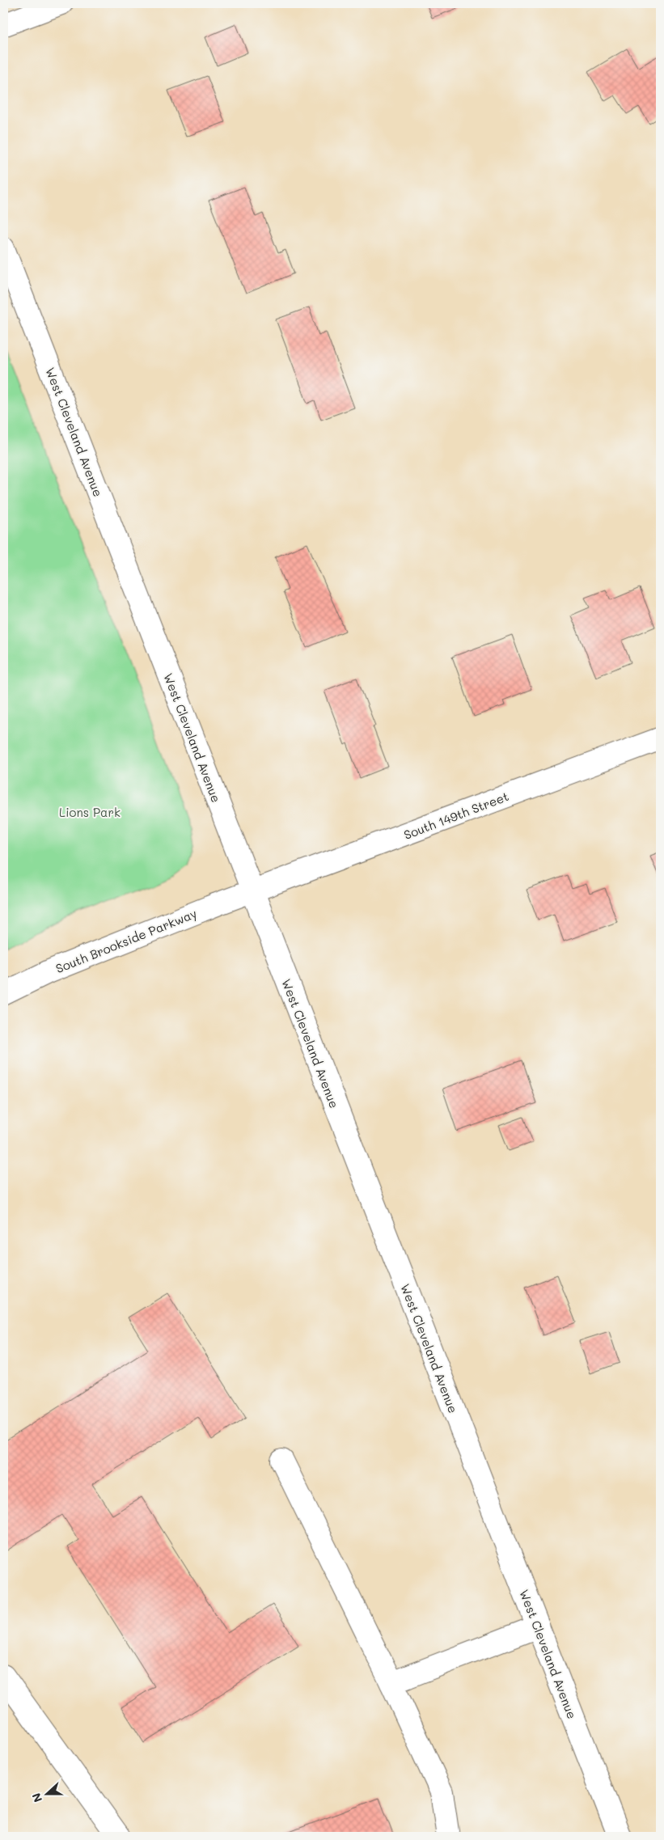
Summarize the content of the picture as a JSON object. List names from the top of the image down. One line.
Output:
{"streets":{"main road":["West Cleveland Avenue","South 149th Street","South Brookside Parkway"]},"crossings":[["West Cleveland Avenue","South 149th Street"],["West Cleveland Avenue","South Brookside Parkway"],["South 149th Street","South Brookside Parkway"]],"parks":["Lions Park"],"north":"left"}
